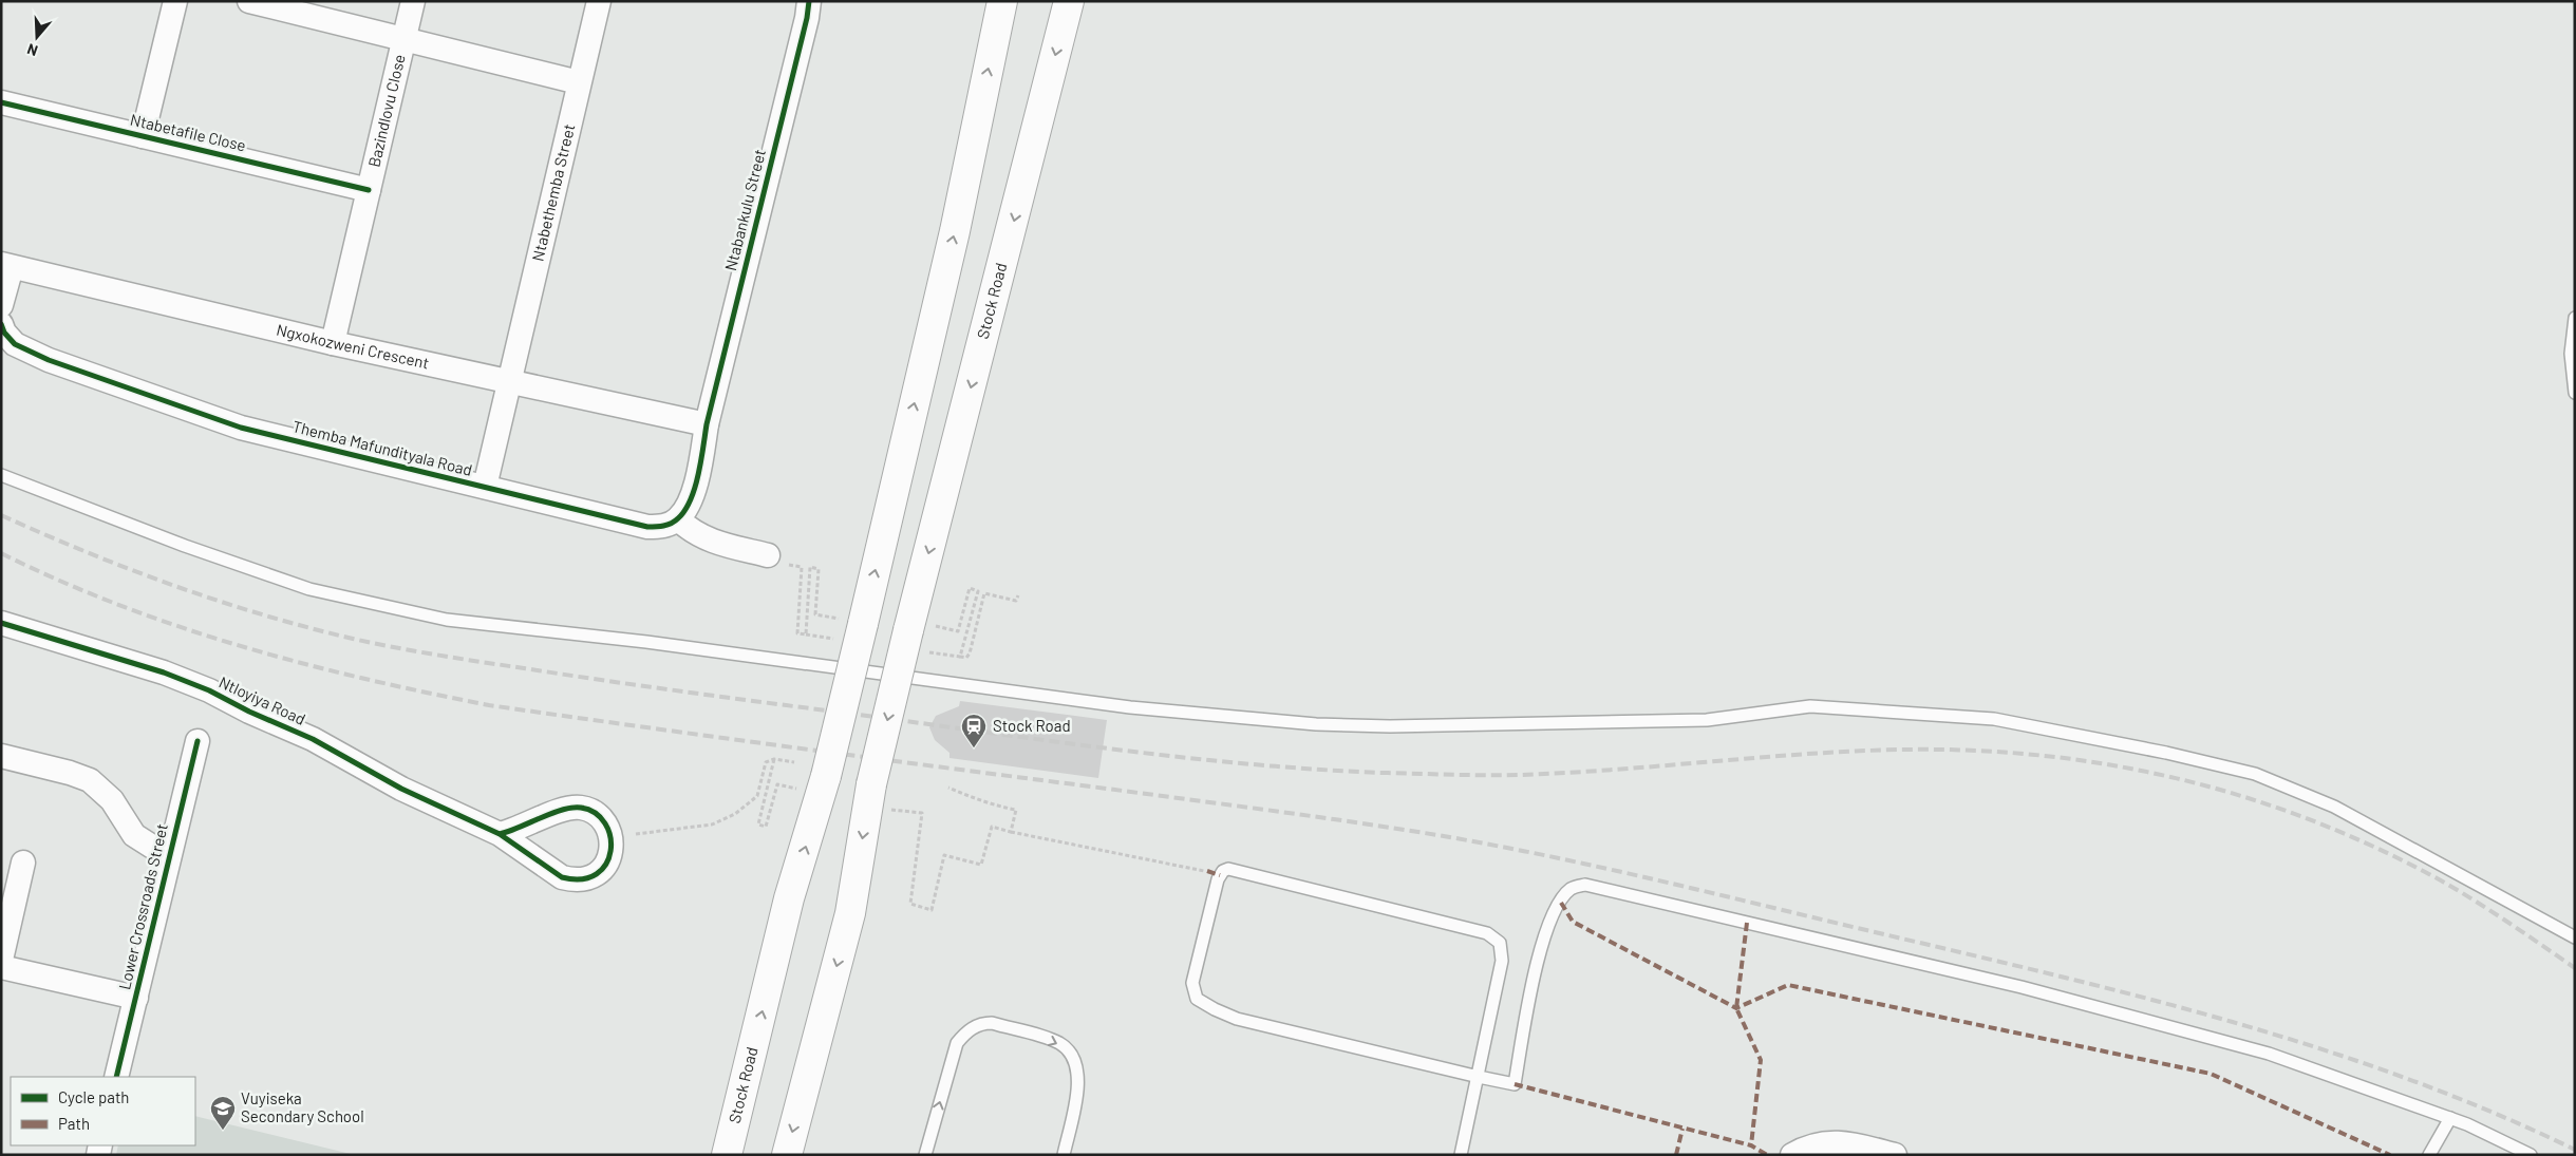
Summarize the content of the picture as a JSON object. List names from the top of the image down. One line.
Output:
{"streets":{"main road":["Stock Road"],"street":["Bazindlovu Close","Ntabetafile Close","Ntabethemba Street","Ntabankulu Street","Ngxokozweni Crescent","Themba Mafundityala Road","Ntloyiya Road","Lower Crossroads Street"]},"crossings":[["Bazindlovu Close","Ntabetafile Close"],["Bazindlovu Close","Ngxokozweni Crescent"],["Ntabethemba Street","Ngxokozweni Crescent"],["Ntabethemba Street","Themba Mafundityala Road"],["Ntabankulu Street","Ngxokozweni Crescent"]],"places":{"station":["Stock Road"],"school or university":["Vuyiseka Secondary School"]},"legend":["Cycle path","Path"],"north":"bottom"}
